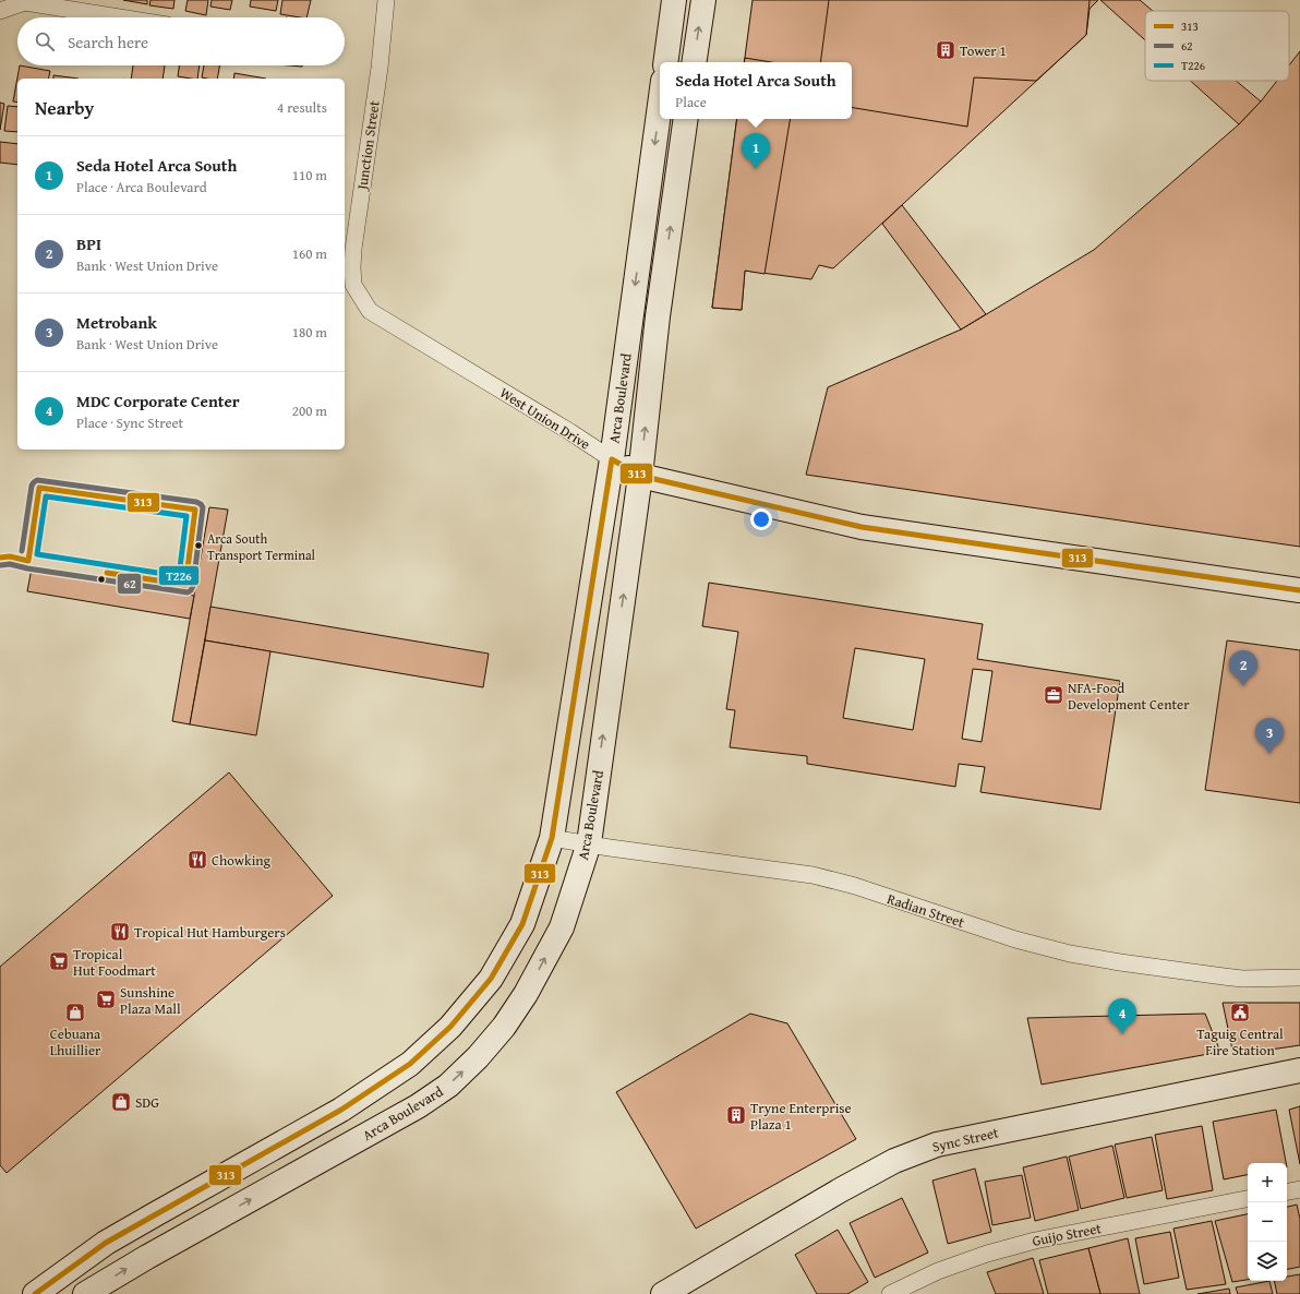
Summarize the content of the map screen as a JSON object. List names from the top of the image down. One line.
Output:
{"streets":{"street":["Junction Street","Arca Boulevard","West Union Drive","Radian Street","Sync Street","Guijo Street"]},"crossings":[["Junction Street","West Union Drive"],["Arca Boulevard","West Union Drive"],["Arca Boulevard","Radian Street"]],"places":{"building":["Tower 1","Tryne Enterprise Plaza 1"],"other":["Arca South Transport Terminal"],"office":["NFA-Food Development Center"],"restaurant":["Chowking","Tropical Hut Hamburgers"],"supermarket":["Tropical Hut Foodmart","Sunshine Plaza Mall"],"shop":["Cebuana Lhuillier","SDG"],"public building":["Taguig Central Fire Station"]},"lines":["transit line 313","transit line 62","transit line T226"],"legend":["313","62","T226"],"page":{"search":"Search here","popup":["Seda Hotel Arca South","Place"],"heading":["Nearby","4 results"],"pins":["1","2","3","4"],"list":[{"mark":"1","name":"Seda Hotel Arca South","note":"Place · Arca Boulevard","value":"110 m"},{"mark":"2","name":"BPI","note":"Bank · West Union Drive","value":"160 m"},{"mark":"3","name":"Metrobank","note":"Bank · West Union Drive","value":"180 m"},{"mark":"4","name":"MDC Corporate Center","note":"Place · Sync Street","value":"200 m"}],"map_buttons":["+","−"]}}
